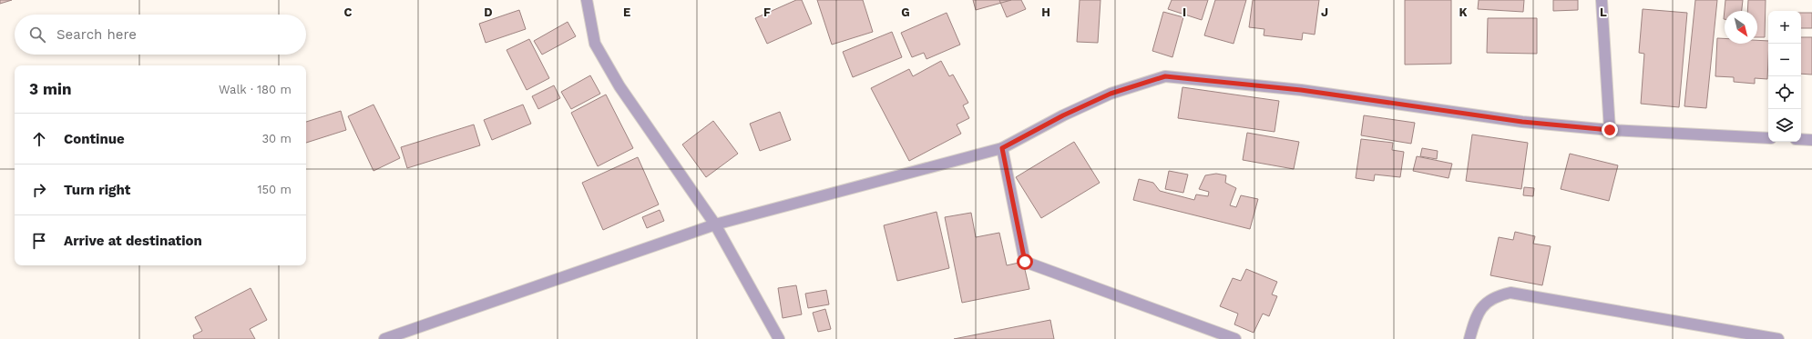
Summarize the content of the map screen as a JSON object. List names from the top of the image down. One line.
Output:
{"north":"bottom right","page":{"map_buttons":["+","−"],"search":"Search here","heading":["3 min","Walk · 180 m"],"list":[["Continue","30 m"],["Turn right","150 m"],"Arrive at destination"]},"grid":{"columns":["C","D","E","F","G","H","I","J","K","L"]}}
